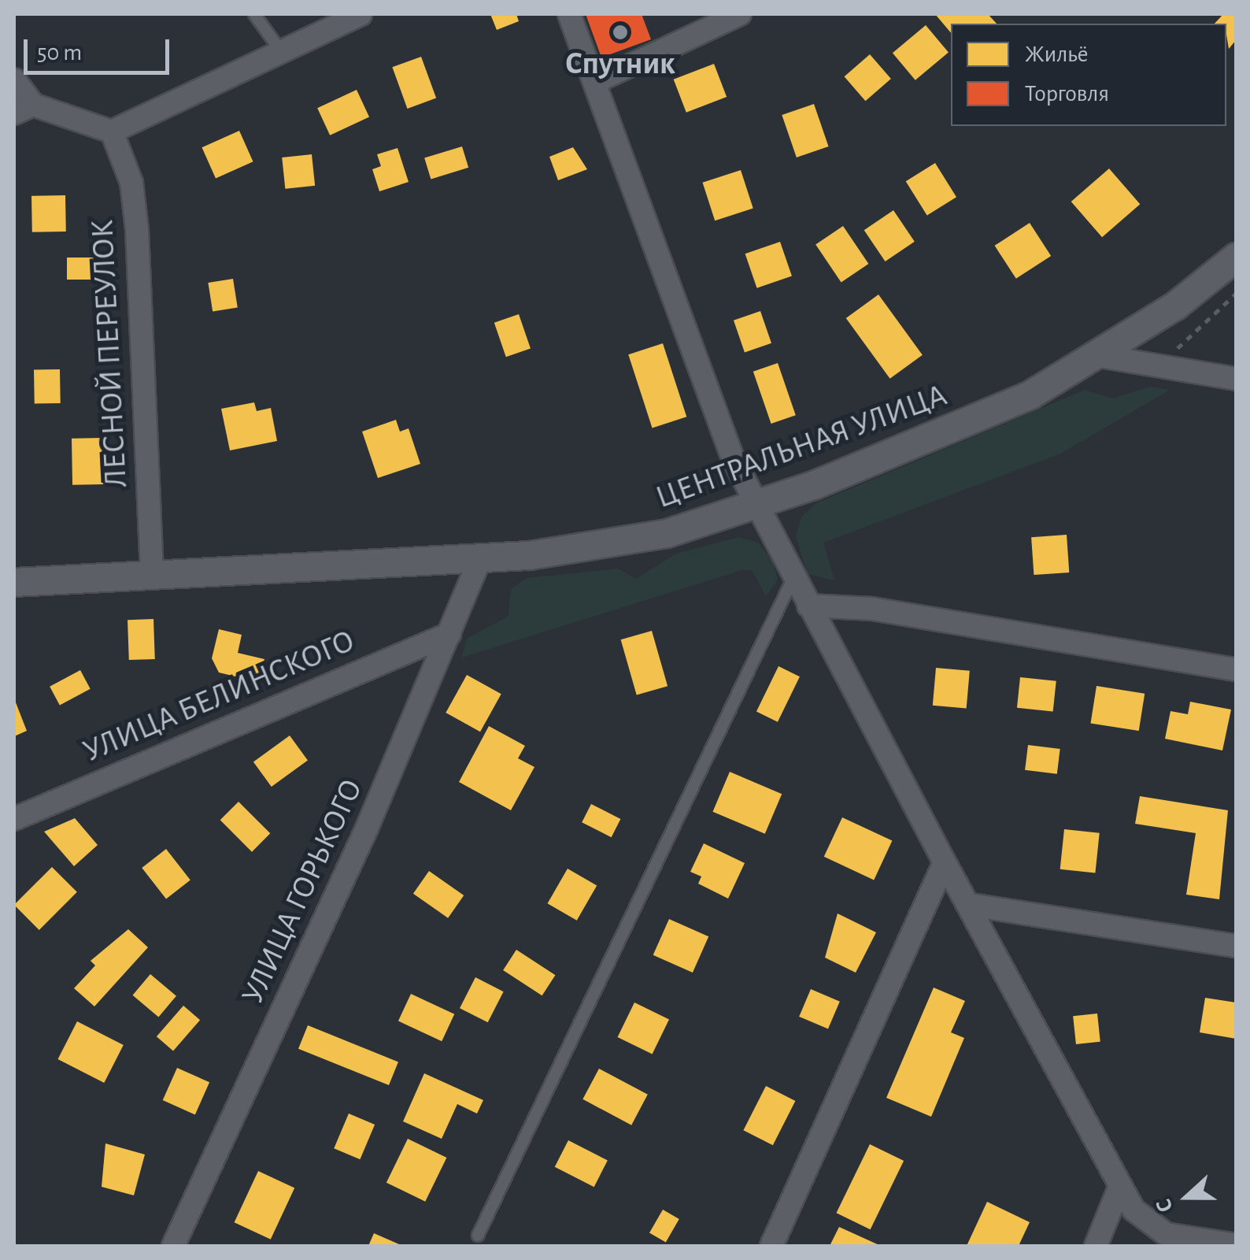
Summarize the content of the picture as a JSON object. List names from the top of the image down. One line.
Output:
{"streets":{"street":["ЛЕСНОЙ ПЕРЕУЛОК","ЦЕНТРАЛЬНАЯ УЛИЦА","УЛИЦА БЕЛИНСКОГО","УЛИЦА ГОРЬКОГО"]},"crossings":[["ЛЕСНОЙ ПЕРЕУЛОК","ЦЕНТРАЛЬНАЯ УЛИЦА"],["ЦЕНТРАЛЬНАЯ УЛИЦА","УЛИЦА ГОРЬКОГО"],["УЛИЦА БЕЛИНСКОГО","УЛИЦА ГОРЬКОГО"]],"places":["Спутник"],"legend":["Жильё","Торговля"],"scale_bar":"50 m","north":"left"}
